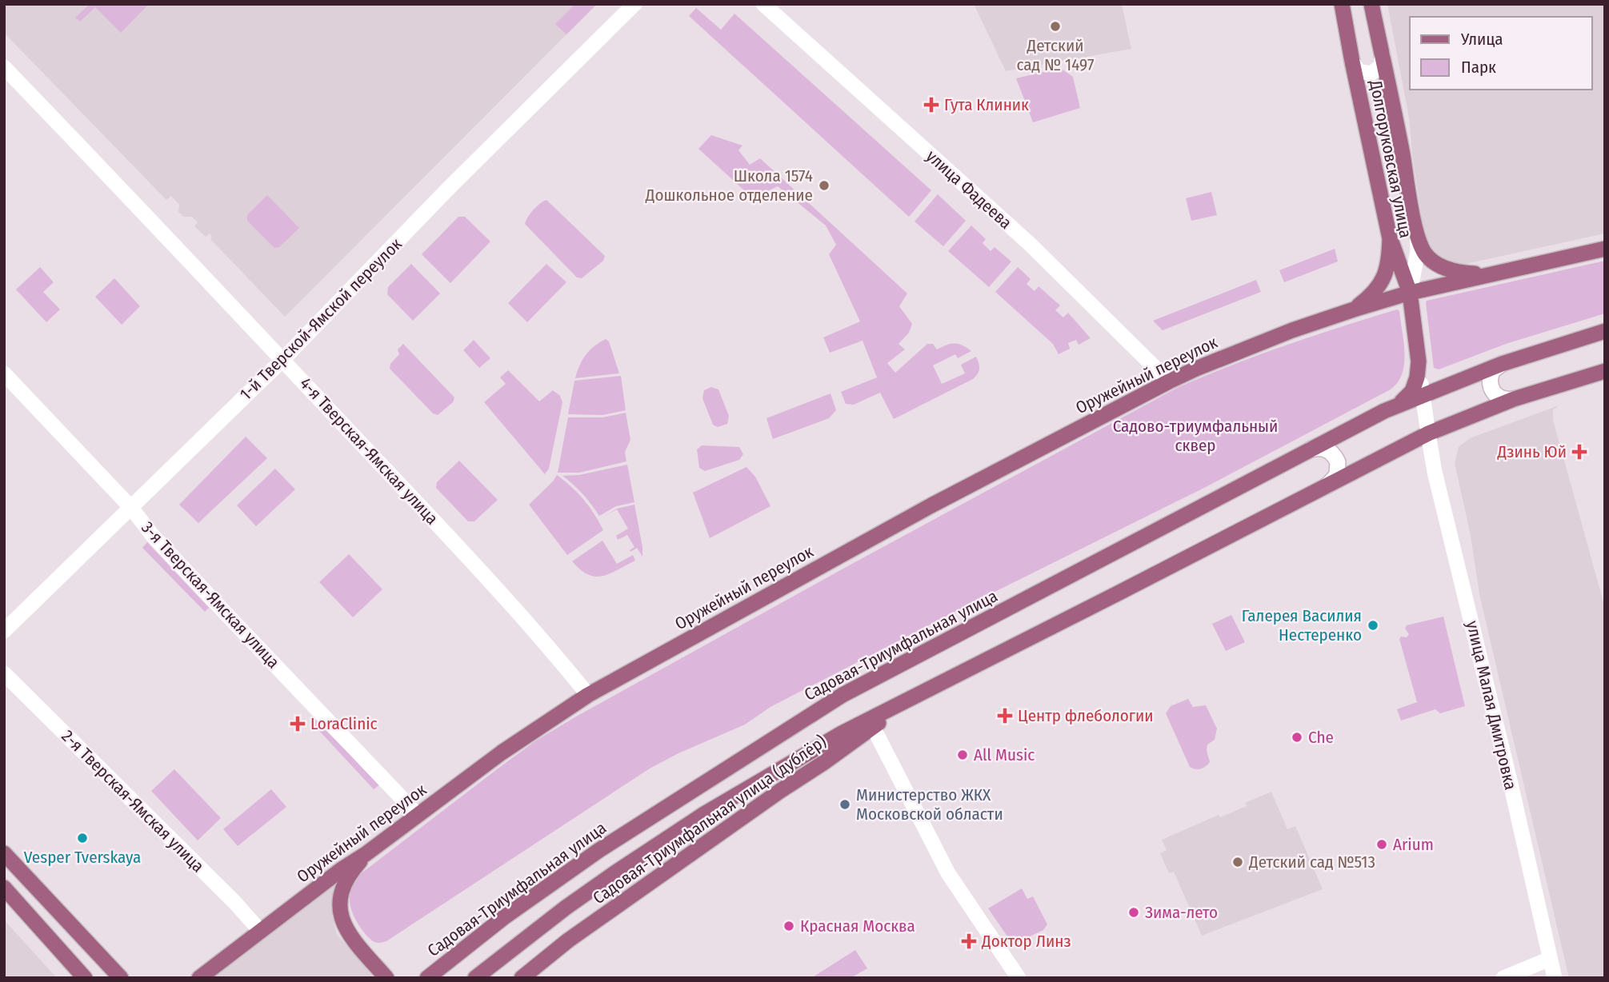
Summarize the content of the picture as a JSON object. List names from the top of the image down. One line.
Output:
{"streets":{"main road":["Долгоруковская улица","Оружейный переулок","Садовая-Триумфальная улица","Садовая-Триумфальная улица (дублёр)"],"street":["улица Фадеева","1-й Тверской-Ямской переулок","4-я Тверская-Ямская улица","3-я Тверская-Ямская улица","улица Малая Дмитровка","2-я Тверская-Ямская улица"]},"crossings":[["Долгоруковская улица","Оружейный переулок"],["улица Фадеева","Оружейный переулок"],["1-й Тверской-Ямской переулок","4-я Тверская-Ямская улица"],["1-й Тверской-Ямской переулок","3-я Тверская-Ямская улица"],["Оружейный переулок","4-я Тверская-Ямская улица"],["Оружейный переулок","3-я Тверская-Ямская улица"],["Оружейный переулок","2-я Тверская-Ямская улица"],["Садовая-Триумфальная улица","улица Малая Дмитровка"]],"parks":["Садово-триумфальный сквер"],"places":{"other":["Детский сад № 1497","Школа 1574 Дошкольное отделение","Галерея Василия Нестеренко","Che","All Music","Министерство ЖКХ Московской области","Vesper Tverskaya","Arium","Детский сад №513","Зима-лето","Красная Москва"],"health":["Гута Клиник","Дзинь Юй","Центр флебологии","LoraClinic","Доктор Линз"]},"legend":["Улица","Парк"]}
